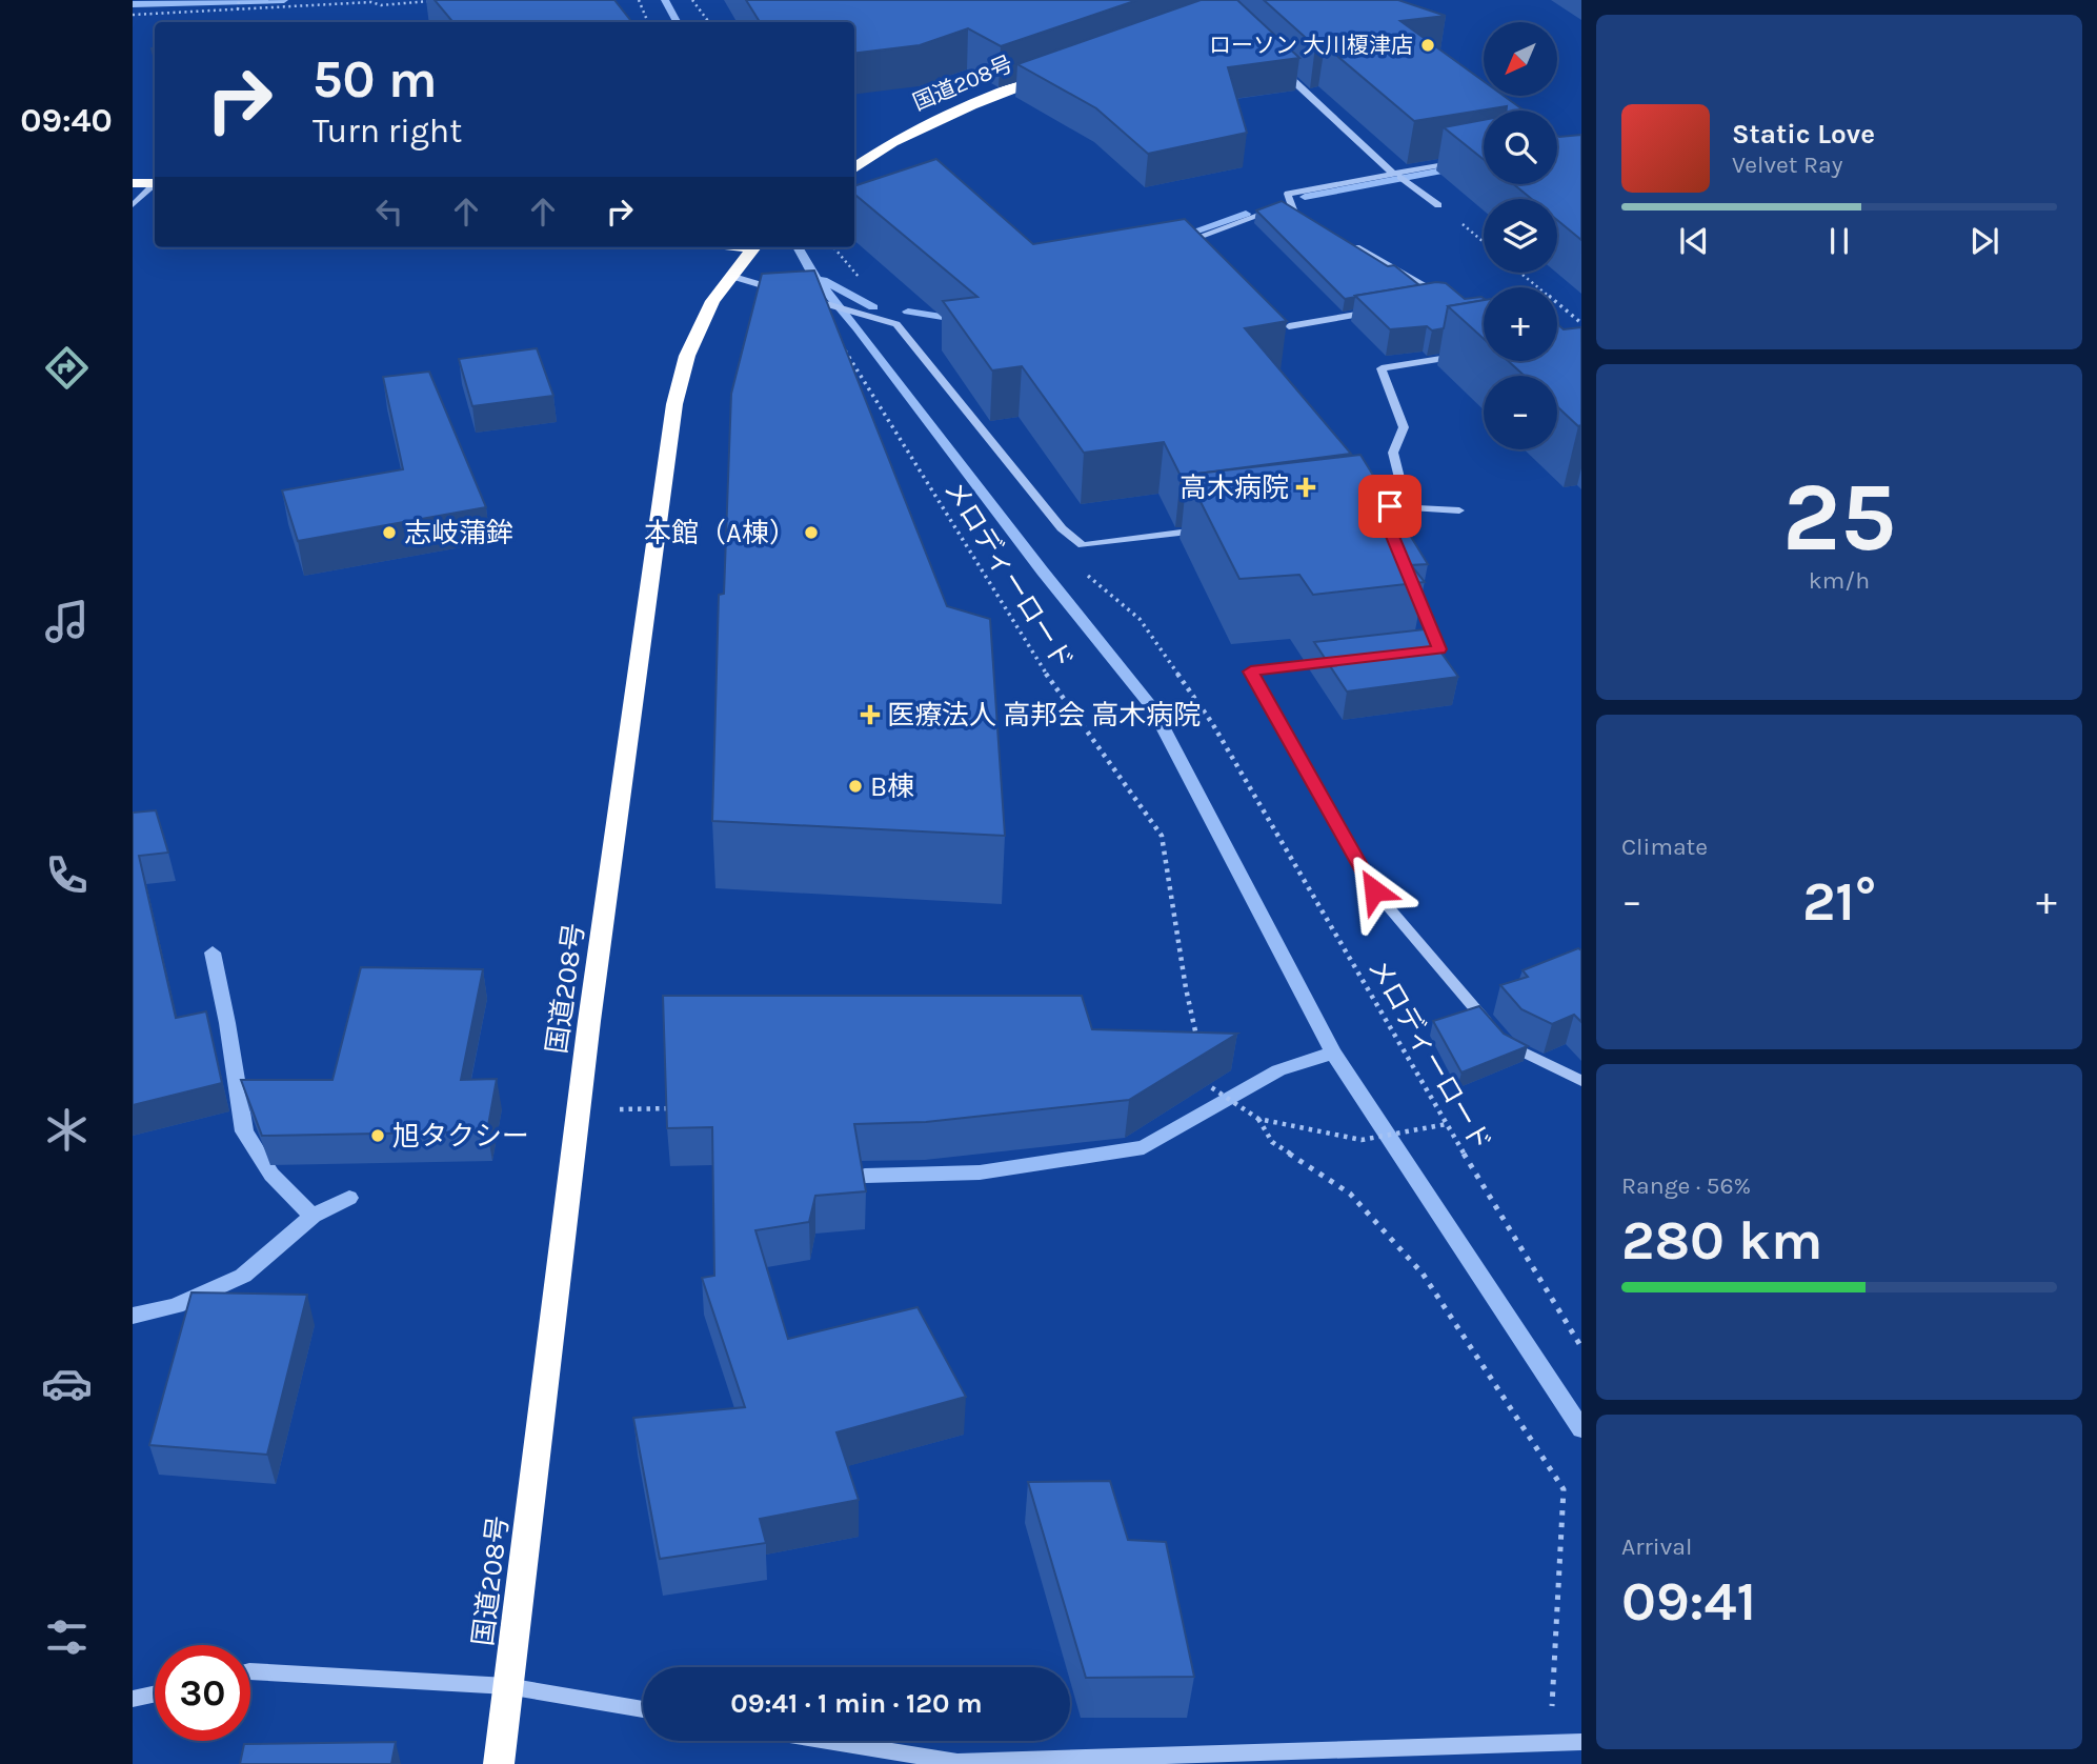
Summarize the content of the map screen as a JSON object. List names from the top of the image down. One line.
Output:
{"streets":{"highway":["国道208号"],"path":["メロディーロード"]},"places":{"other":["ローソン 大川榎津店","志岐蒲鉾","本館（A棟）","B棟","旭タクシー"],"health":["高木病院","医療法人 高邦会 高木病院"]},"north":"bottom left","page":{"tabs":"09:40","map_buttons":["+","−"],"turn":["50 m","Turn right"],"song":["Static Love","Velvet Ray"],"tile":[["25","km/h"],"Climate",["Range · 56%","280 km"],["Arrival","09:41"]],"heat":["−","21°","+"],"limit":"30","trip":"09:41 · 1 min · 120 m"}}
